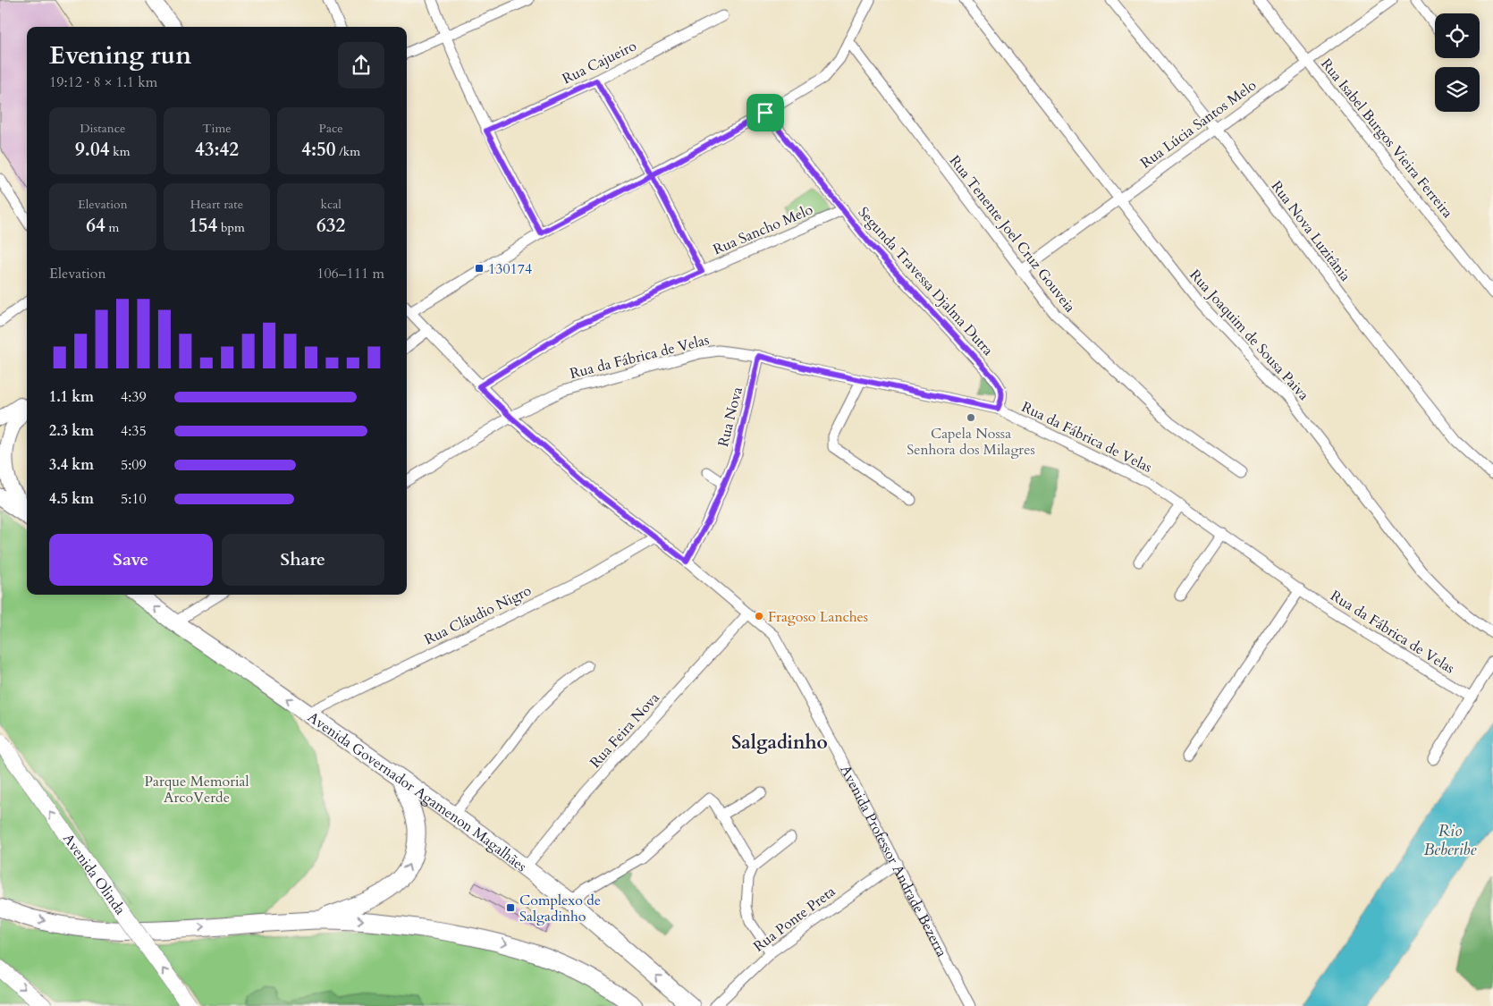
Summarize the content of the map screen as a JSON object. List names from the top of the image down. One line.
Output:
{"streets":{"highway":["Avenida Governador Agamenon Magalhães"],"main road":["Avenida Olinda"],"street":["Rua Cajueiro","Rua Lúcia Santos Melo","Rua Isabel Burgos Vieira Ferreira","Rua Sancho Melo","Rua Nova Luzitânia","Rua Tenente Joel Cruz Gouveia","Segunda Travessa Djalma Dutra","Rua Joaquim de Sousa Paiva","Rua da Fábrica de Velas","Rua Nova","Rua Cláudio Nigro","Rua Feira Nova","Avenida Professor Andrade Bezerra","Rua Ponte Preta"]},"crossings":[["Rua Lúcia Santos Melo","Rua Isabel Burgos Vieira Ferreira"],["Rua Lúcia Santos Melo","Rua Nova Luzitânia"],["Rua Lúcia Santos Melo","Rua Tenente Joel Cruz Gouveia"],["Rua Lúcia Santos Melo","Rua Joaquim de Sousa Paiva"],["Rua Sancho Melo","Segunda Travessa Djalma Dutra"],["Rua Sancho Melo","Avenida Professor Andrade Bezerra"],["Segunda Travessa Djalma Dutra","Rua da Fábrica de Velas"],["Rua da Fábrica de Velas","Rua Nova"],["Rua da Fábrica de Velas","Avenida Professor Andrade Bezerra"],["Rua Nova","Avenida Professor Andrade Bezerra"],["Rua Cláudio Nigro","Avenida Governador Agamenon Magalhães"],["Rua Cláudio Nigro","Avenida Professor Andrade Bezerra"],["Rua Feira Nova","Avenida Governador Agamenon Magalhães"],["Rua Feira Nova","Avenida Professor Andrade Bezerra"],["Avenida Professor Andrade Bezerra","Rua Ponte Preta"]],"one_way":["Avenida Olinda"],"districts":["Salgadinho"],"water":["Rio Beberibe"],"parks":["Parque Memorial ArcoVerde"],"places":{"transit":["130174","Complexo de Salgadinho"],"other":["Capela Nossa Senhora dos Milagres","Fragoso Lanches"]},"page":{"heading":["Evening run","19:12 · 8 × 1.1 km"],"stats":[["Distance","9.04 km"],["Time","43:42"],["Pace","4:50 /km"],["Elevation","64 m"],["Heart rate","154 bpm"],["kcal","632"]],"chart":["Elevation","106–111 m"],"list":[{"name":"1.1 km","note":"4:39"},{"name":"2.3 km","note":"4:35"},{"name":"3.4 km","note":"5:09"},{"name":"4.5 km","note":"5:10"}],"buttons":["Save","Share"]}}
